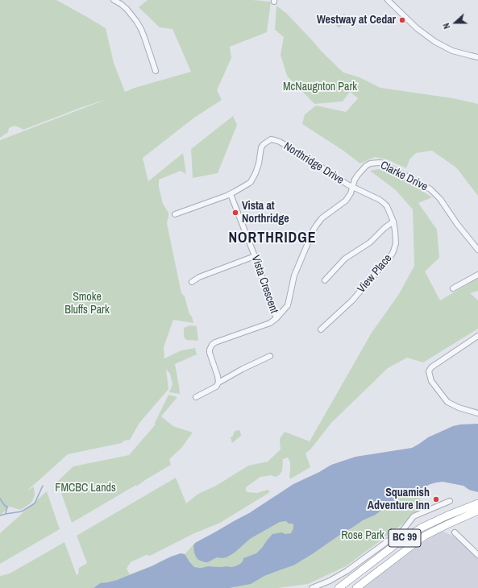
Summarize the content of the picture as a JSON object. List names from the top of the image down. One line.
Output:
{"streets":{"highway":["BC 99"],"street":["Northridge Drive","Clarke Drive","View Place","Vista Crescent"]},"crossings":[["Northridge Drive","Clarke Drive"],["Northridge Drive","View Place"],["Northridge Drive","Vista Crescent"],["Clarke Drive","View Place"],["Clarke Drive","Vista Crescent"],["View Place","Vista Crescent"]],"districts":["NORTHRIDGE"],"parks":["McNaugnton Park","Smoke Bluffs Park","FMCBC Lands","Rose Park"],"places":["Westway at Cedar","Vista at Northridge","Squamish Adventure Inn"],"north":"left"}
